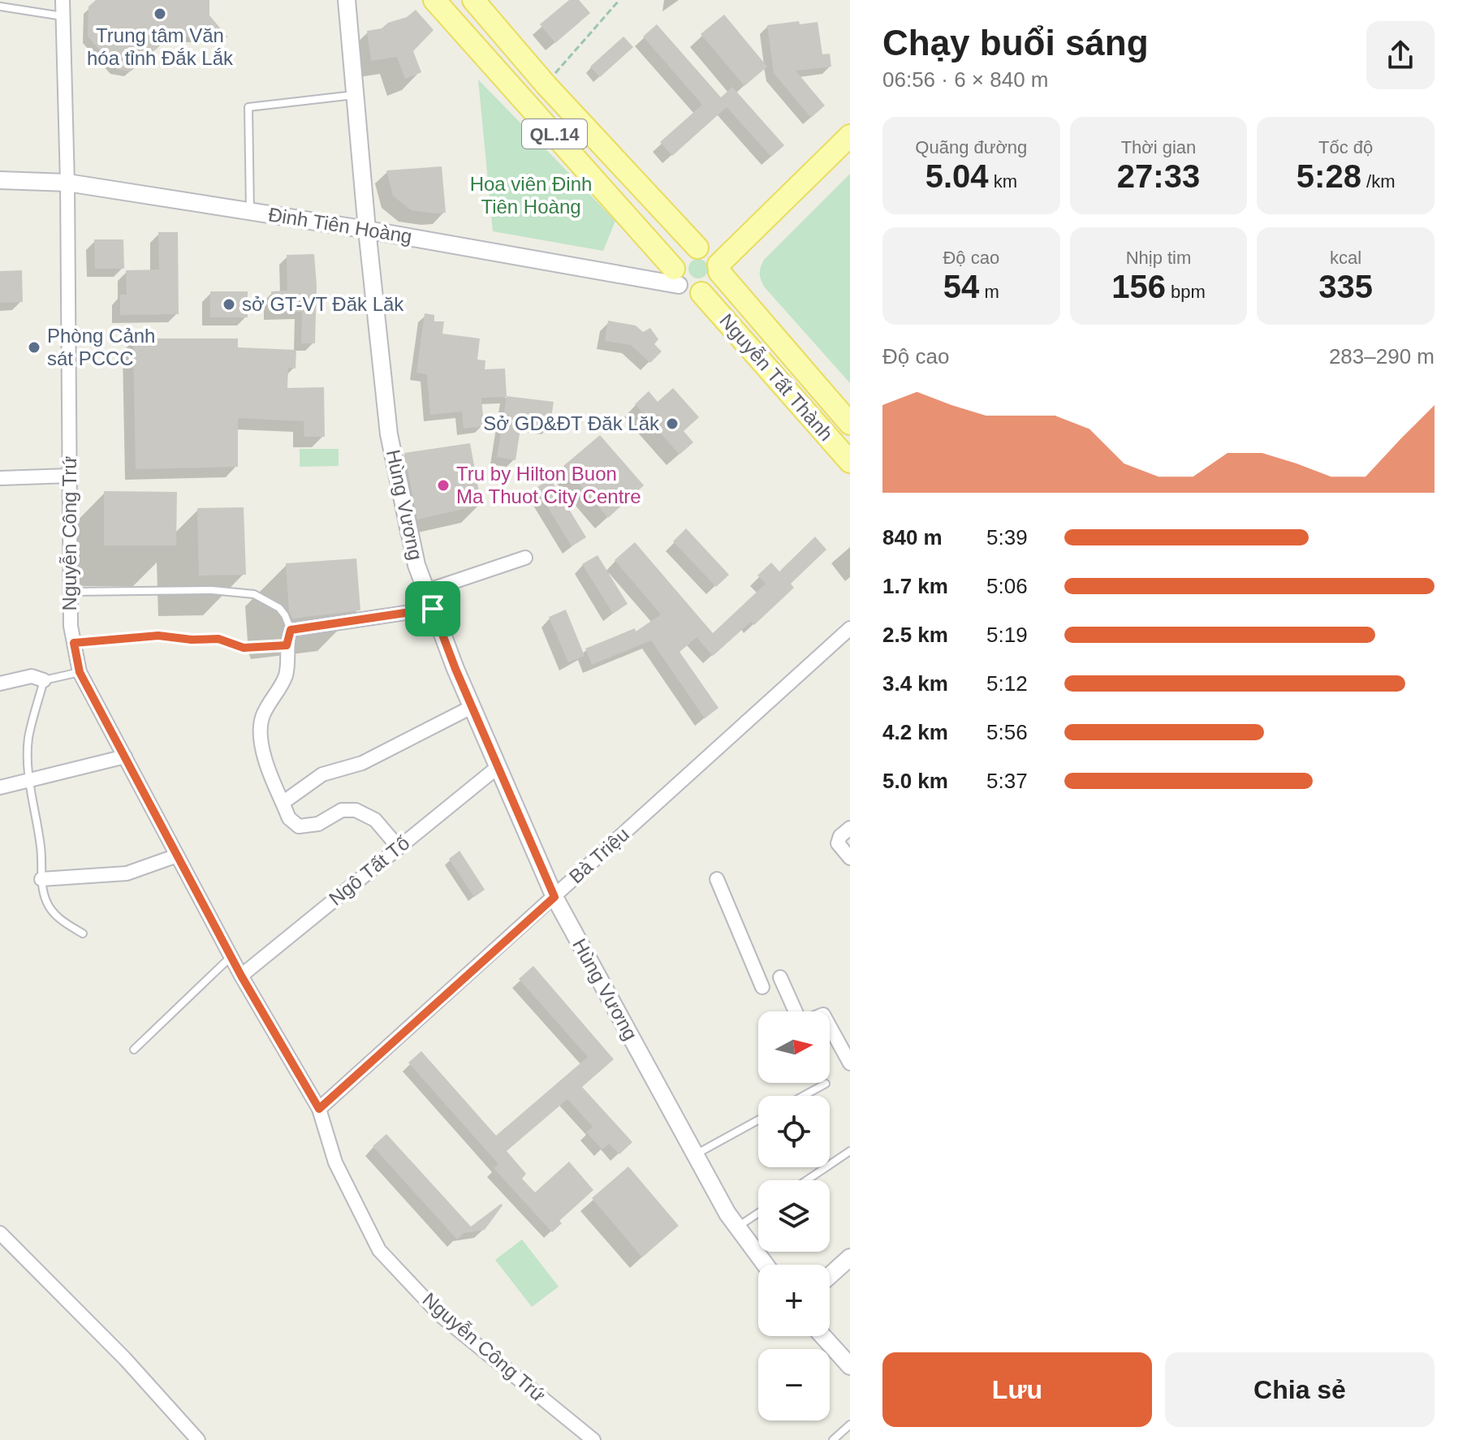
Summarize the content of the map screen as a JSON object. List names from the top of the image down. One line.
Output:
{"streets":{"main road":["QL.14","Nguyễn Tất Thành"],"street":["Đinh Tiên Hoàng","Hùng Vương","Nguyễn Công Trứ","Bà Triệu","Ngô Tất Tố"]},"crossings":[["QL.14","Đinh Tiên Hoàng"],["QL.14","Nguyễn Tất Thành"],["Đinh Tiên Hoàng","Nguyễn Tất Thành"],["Đinh Tiên Hoàng","Hùng Vương"],["Đinh Tiên Hoàng","Nguyễn Công Trứ"],["Hùng Vương","Bà Triệu"],["Hùng Vương","Ngô Tất Tố"],["Nguyễn Công Trứ","Bà Triệu"],["Nguyễn Công Trứ","Ngô Tất Tố"]],"parks":["Hoa viên Đinh Tiên Hoàng"],"places":["Trung tâm Văn hóa tỉnh Đắk Lắk","sở GT-VT Đăk Lăk","Phòng Cảnh sát PCCC","Sở GD&ĐT Đăk Lăk","Tru by Hilton Buon Ma Thuot City Centre"],"north":"right","page":{"heading":["Chạy buổi sáng","06:56 · 6 × 840 m"],"stats":[["Quãng đường","5.04 km"],["Thời gian","27:33"],["Tốc độ","5:28 /km"],["Độ cao","54 m"],["Nhịp tim","156 bpm"],["kcal","335"]],"chart":["Độ cao","283–290 m"],"list":[{"name":"840 m","note":"5:39"},{"name":"1.7 km","note":"5:06"},{"name":"2.5 km","note":"5:19"},{"name":"3.4 km","note":"5:12"},{"name":"4.2 km","note":"5:56"},{"name":"5.0 km","note":"5:37"}],"map_buttons":["+","−"],"buttons":["Lưu","Chia sẻ"]}}
